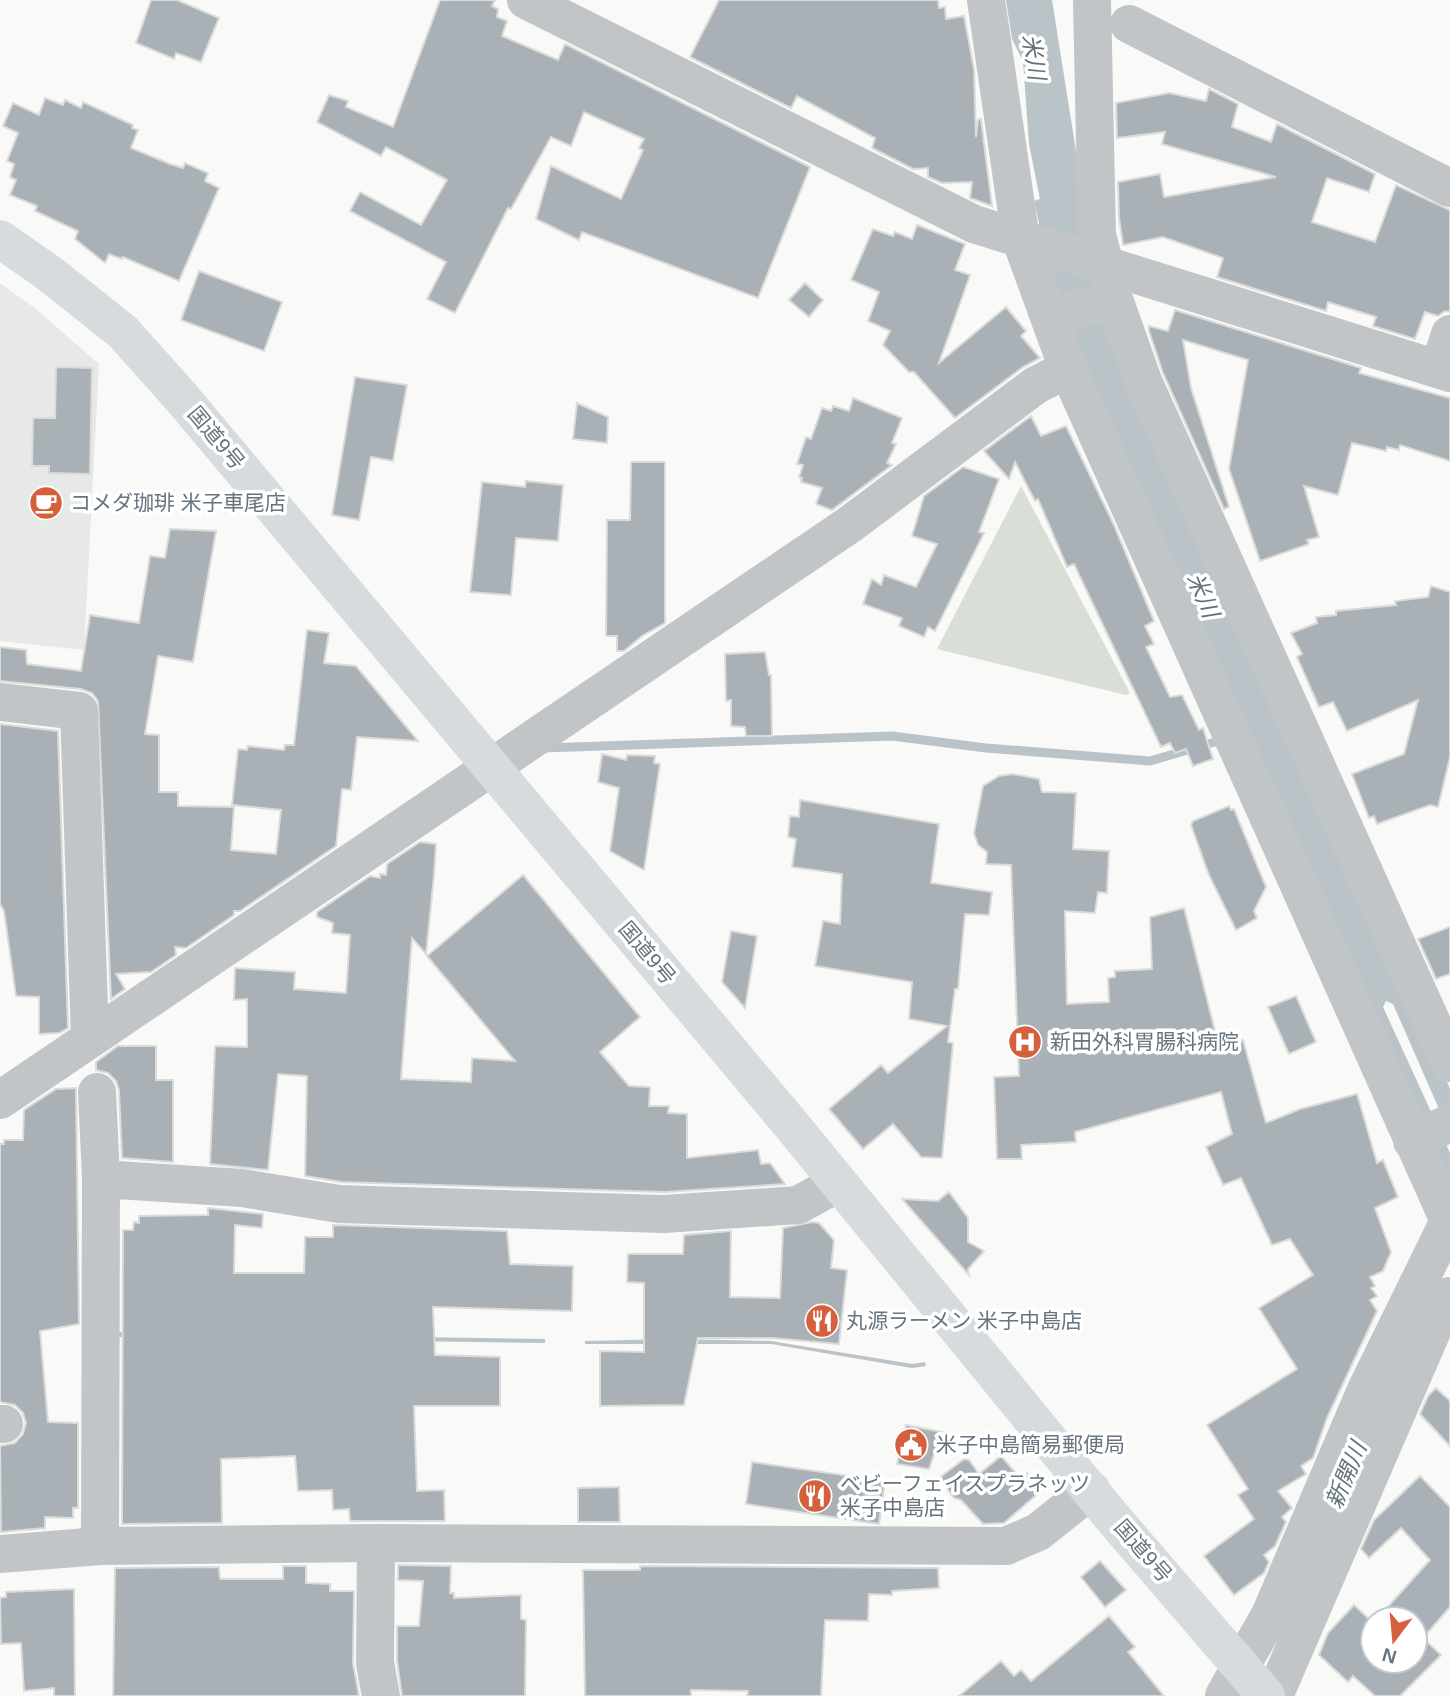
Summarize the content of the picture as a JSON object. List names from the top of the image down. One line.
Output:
{"streets":{"highway":["国道9号"]},"water":["米川","新開川"],"places":{"cafe":["コメダ珈琲 米子車尾店"],"hospital":["新田外科胃腸科病院"],"restaurant":["丸源ラーメン 米子中島店","ベビーフェイスプラネッツ 米子中島店"],"public building":["米子中島簡易郵便局"]},"north":"bottom"}
